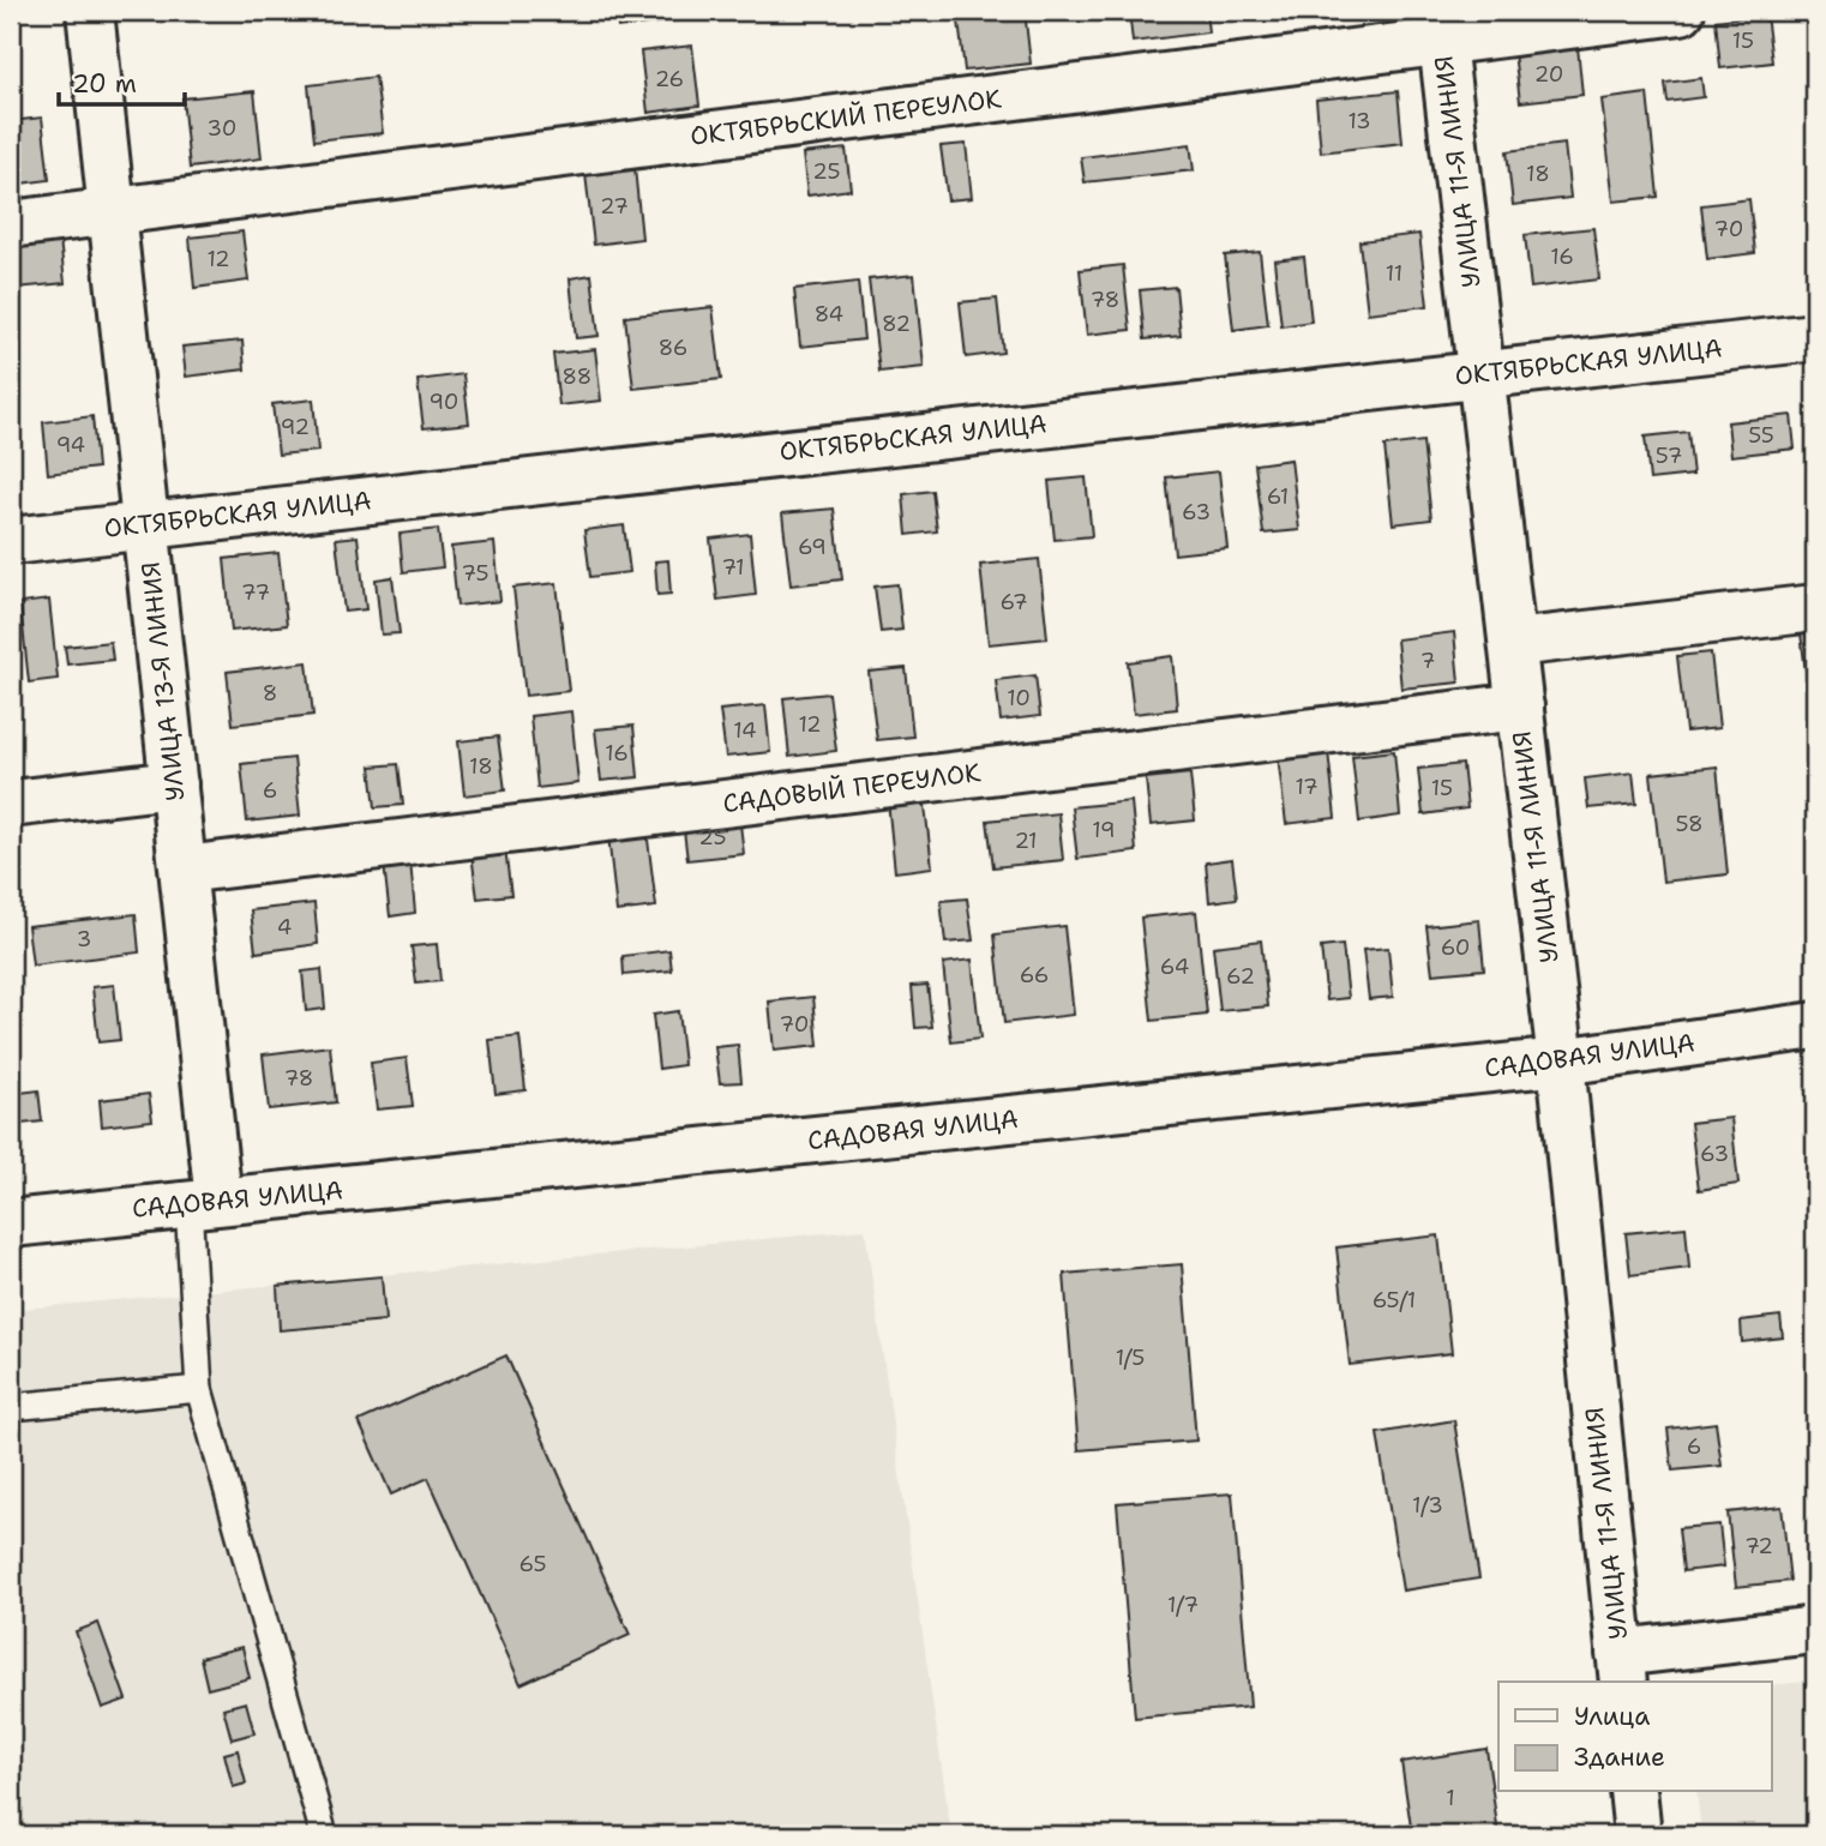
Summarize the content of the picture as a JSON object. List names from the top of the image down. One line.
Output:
{"streets":{"street":["ОКТЯБРЬСКИЙ ПЕРЕУЛОК","УЛИЦА 11-Я ЛИНИЯ","ОКТЯБРЬСКАЯ УЛИЦА","УЛИЦА 13-Я ЛИНИЯ","САДОВЫЙ ПЕРЕУЛОК","САДОВАЯ УЛИЦА"]},"crossings":[["ОКТЯБРЬСКИЙ ПЕРЕУЛОК","УЛИЦА 11-Я ЛИНИЯ"],["ОКТЯБРЬСКИЙ ПЕРЕУЛОК","УЛИЦА 13-Я ЛИНИЯ"],["УЛИЦА 11-Я ЛИНИЯ","ОКТЯБРЬСКАЯ УЛИЦА"],["УЛИЦА 11-Я ЛИНИЯ","САДОВЫЙ ПЕРЕУЛОК"],["УЛИЦА 11-Я ЛИНИЯ","САДОВАЯ УЛИЦА"],["ОКТЯБРЬСКАЯ УЛИЦА","УЛИЦА 13-Я ЛИНИЯ"],["УЛИЦА 13-Я ЛИНИЯ","САДОВЫЙ ПЕРЕУЛОК"],["УЛИЦА 13-Я ЛИНИЯ","САДОВАЯ УЛИЦА"]],"house_numbers":["15","20","26","13","30","25","18","27","70","16","12","11","78","84","82","86","88","90","92","55","94","57","61","63","69","71","75","77","67","7","8","10","12","14","16","18","17","15","6","58","19","25","21","4","3","60","64","66","62","70","78","63","65/1","1/5","6","1/3","72","65","1/7","1"],"legend":["Улица","Здание"],"scale_bar":"20 m"}
